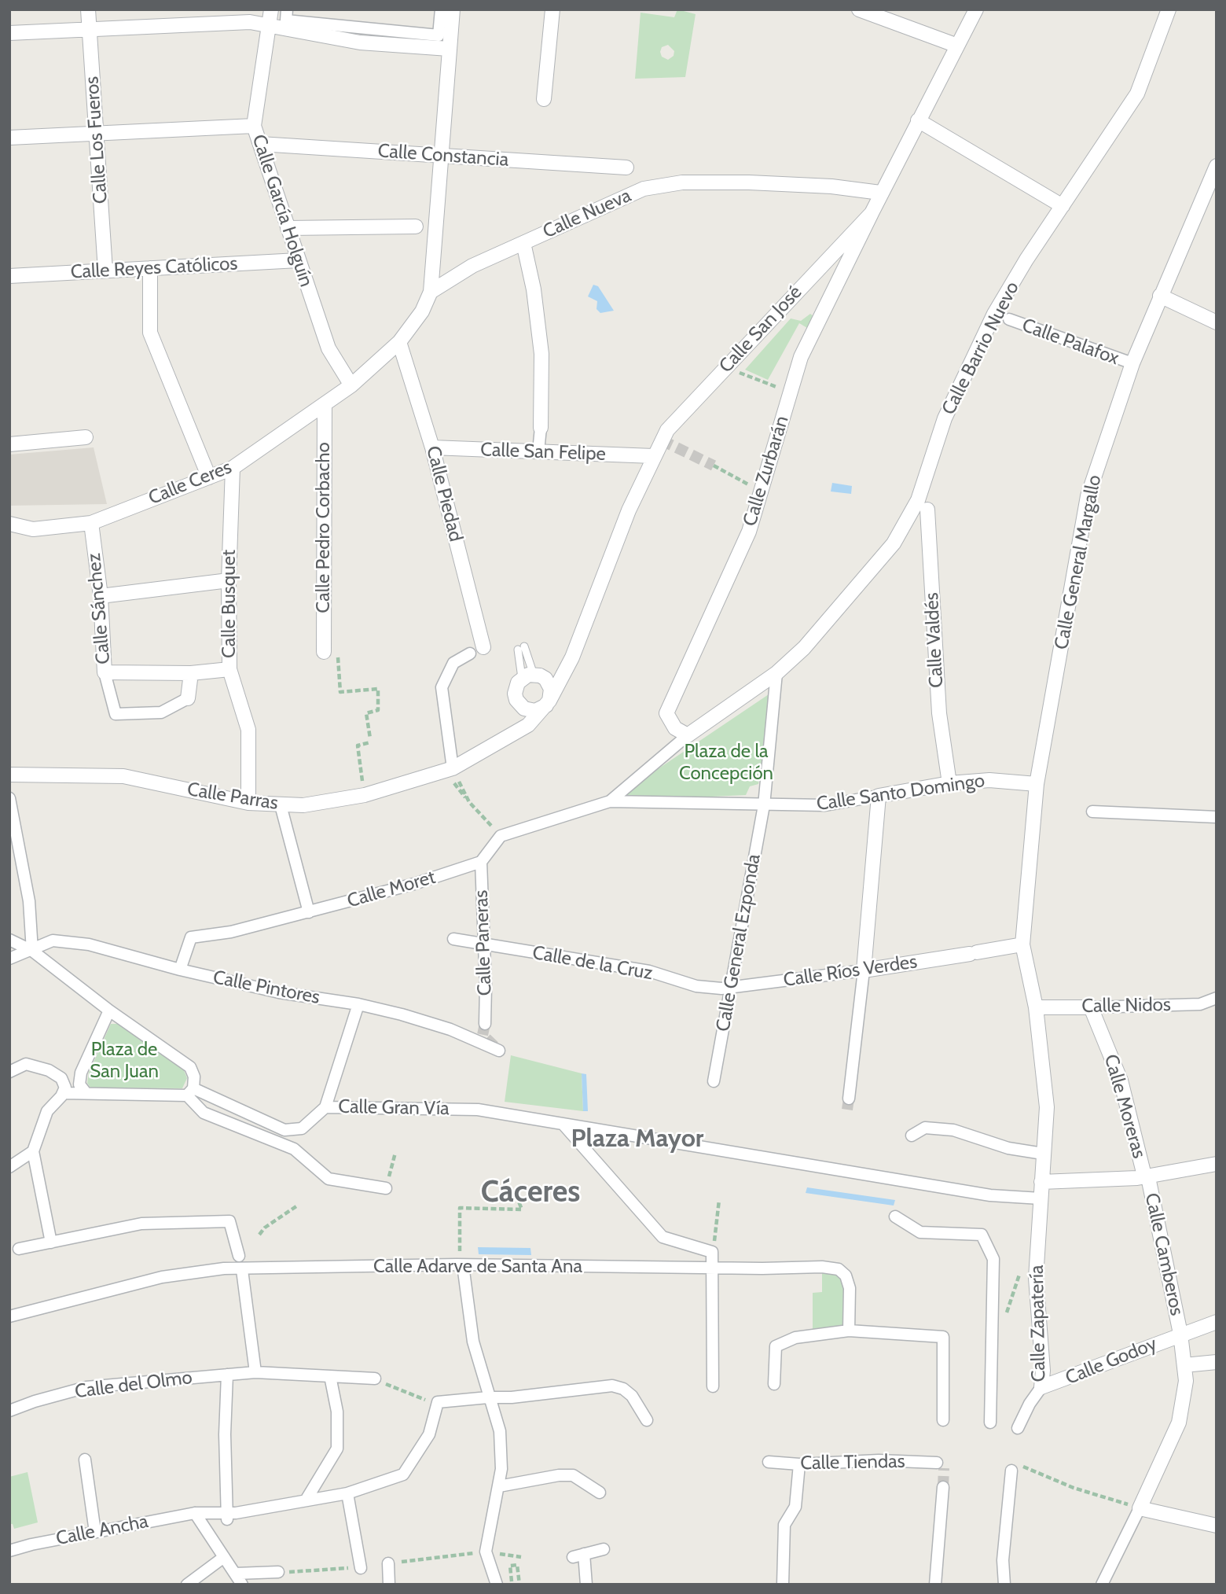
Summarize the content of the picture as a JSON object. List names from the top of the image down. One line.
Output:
{"streets":{"street":["Calle Los Fueros","Calle Constancia","Calle García Holguín","Calle Nueva","Calle Reyes Católicos","Calle San José","Calle Palafox","Calle Barrio Nuevo","Calle San Felipe","Calle Zurbarán","Calle Ceres","Calle Piedad","Calle Pedro Corbacho","Calle General Margallo","Calle Busquet","Calle Sánchez","Calle Valdés","Calle Santo Domingo","Calle Parras","Calle Moret","Calle Paneras","Calle General Ezponda","Calle de la Cruz","Calle Ríos Verdes","Calle Pintores","Calle Nidos","Calle Moreras","Calle Gran Vía","Calle Camberos","Calle Adarve de Santa Ana","Calle Zapatería","Calle Godoy","Calle del Olmo","Calle Tiendas","Calle Ancha"]},"crossings":[["Calle Los Fueros","Calle Reyes Católicos"],["Calle Constancia","Calle García Holguín"],["Calle García Holguín","Calle Reyes Católicos"],["Calle García Holguín","Calle Ceres"],["Calle Nueva","Calle San José"],["Calle San José","Calle San Felipe"],["Calle San José","Calle Zurbarán"],["Calle San José","Calle Parras"],["Calle Palafox","Calle General Margallo"],["Calle Barrio Nuevo","Calle Valdés"],["Calle San Felipe","Calle Piedad"],["Calle Ceres","Calle Pedro Corbacho"],["Calle Ceres","Calle Busquet"],["Calle Ceres","Calle Sánchez"],["Calle General Margallo","Calle Santo Domingo"],["Calle General Margallo","Calle Ríos Verdes"],["Calle General Margallo","Calle Nidos"],["Calle General Margallo","Calle Zapatería"],["Calle Busquet","Calle Parras"],["Calle Valdés","Calle Santo Domingo"],["Calle Santo Domingo","Calle General Ezponda"],["Calle Moret","Calle Paneras"],["Calle Moret","Calle Pintores"],["Calle Paneras","Calle de la Cruz"],["Calle General Ezponda","Calle de la Cruz"],["Calle General Ezponda","Calle Ríos Verdes"],["Calle de la Cruz","Calle Ríos Verdes"],["Calle Nidos","Calle Moreras"],["Calle Nidos","Calle Zapatería"],["Calle Moreras","Calle Camberos"],["Calle Gran Vía","Calle Zapatería"],["Calle Camberos","Calle Godoy"],["Calle Zapatería","Calle Godoy"]],"districts":["Plaza Mayor","Cáceres"],"parks":["Plaza de la Concepción","Plaza de San Juan"]}
